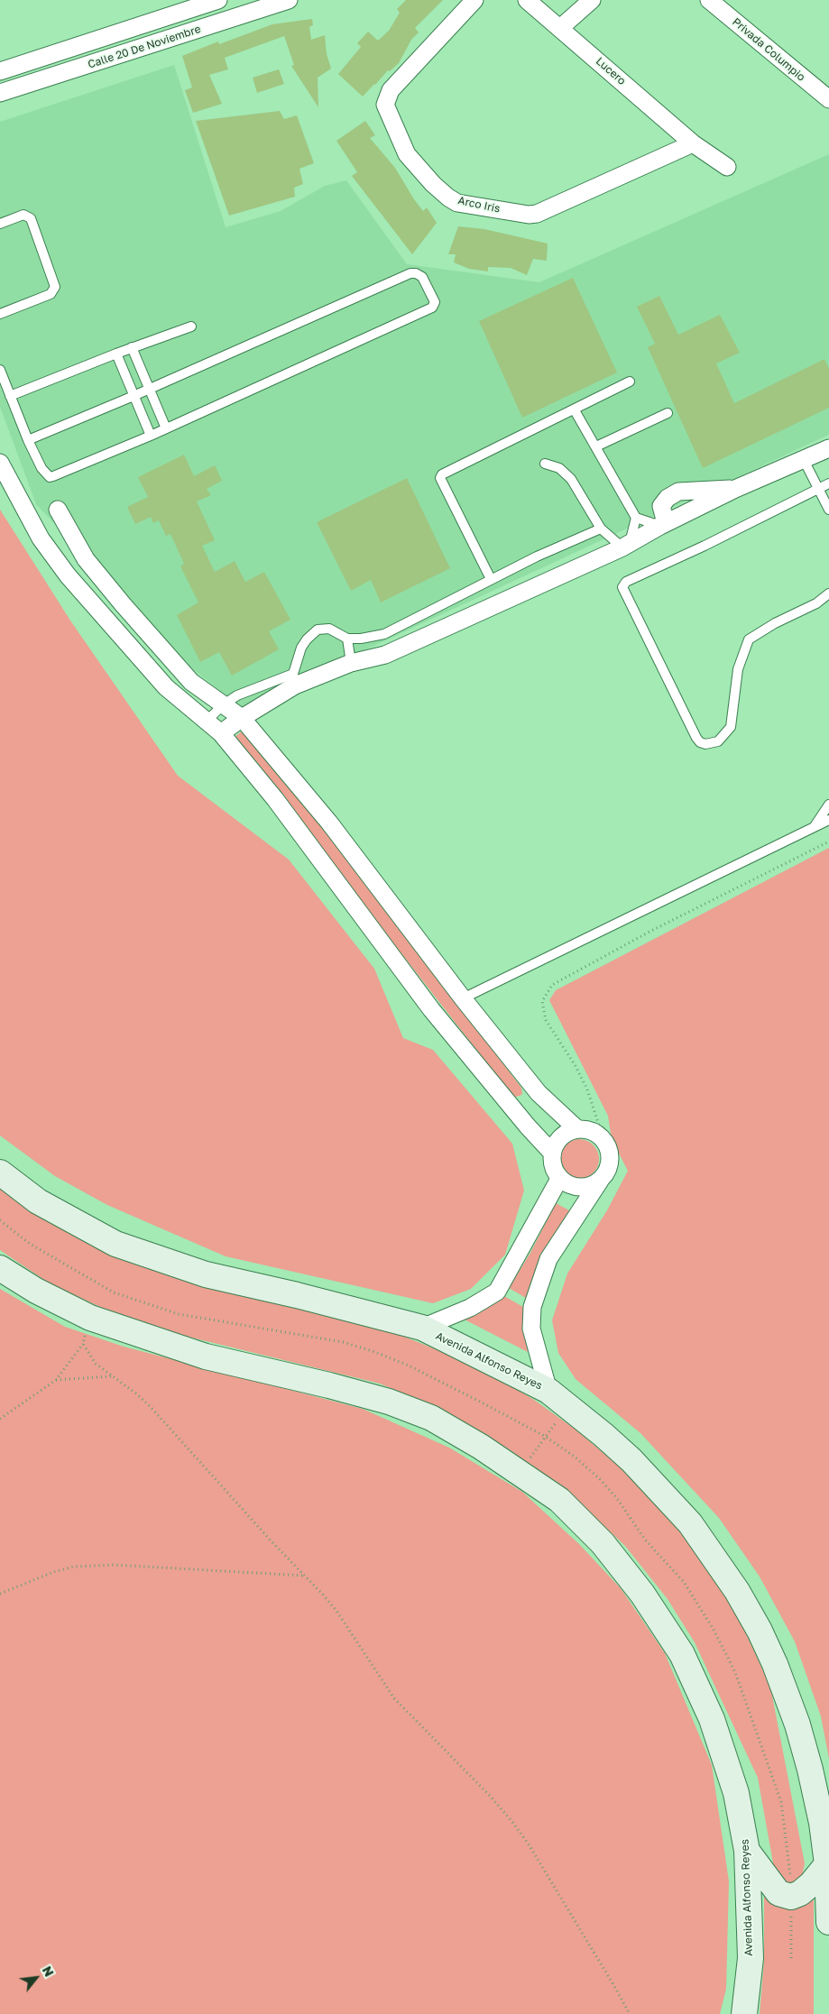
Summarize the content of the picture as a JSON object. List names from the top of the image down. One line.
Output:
{"streets":{"main road":["Avenida Alfonso Reyes"],"street":["Calle 20 De Noviembre","Privada Columpio","Lucero","Arco Iris"]},"crossings":[["Lucero","Arco Iris"]],"north":"top right"}
